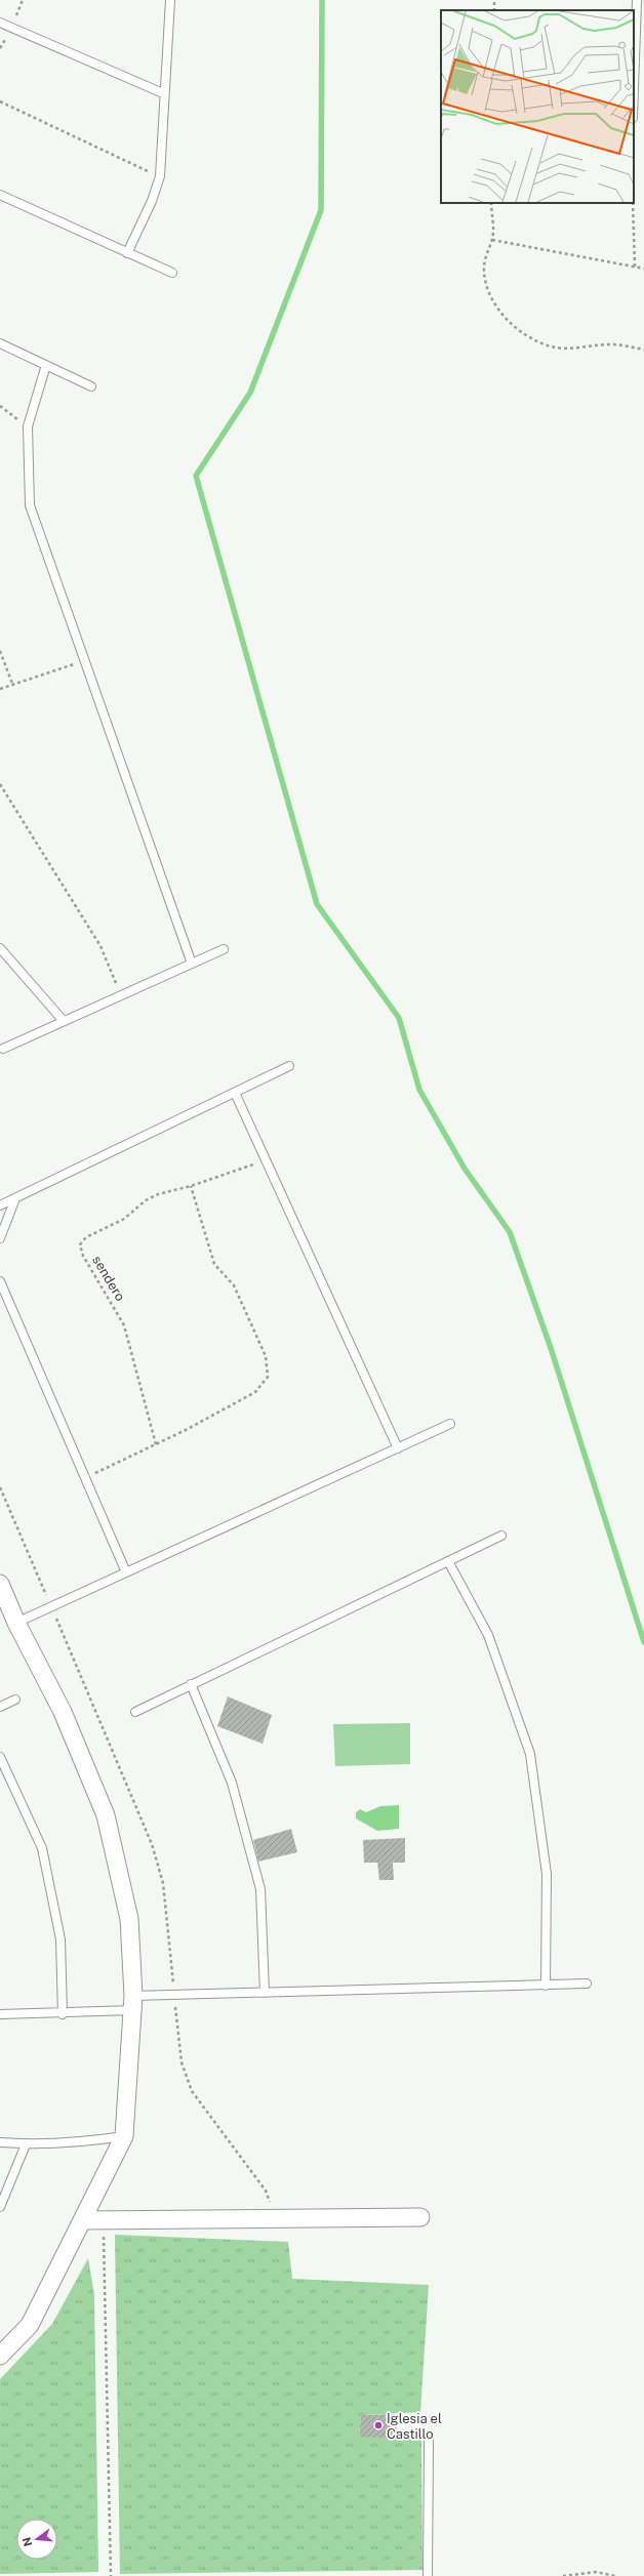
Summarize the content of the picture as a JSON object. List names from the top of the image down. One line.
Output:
{"streets":{"path":["sendero"]},"places":["Iglesia el Castillo"],"north":"left"}
